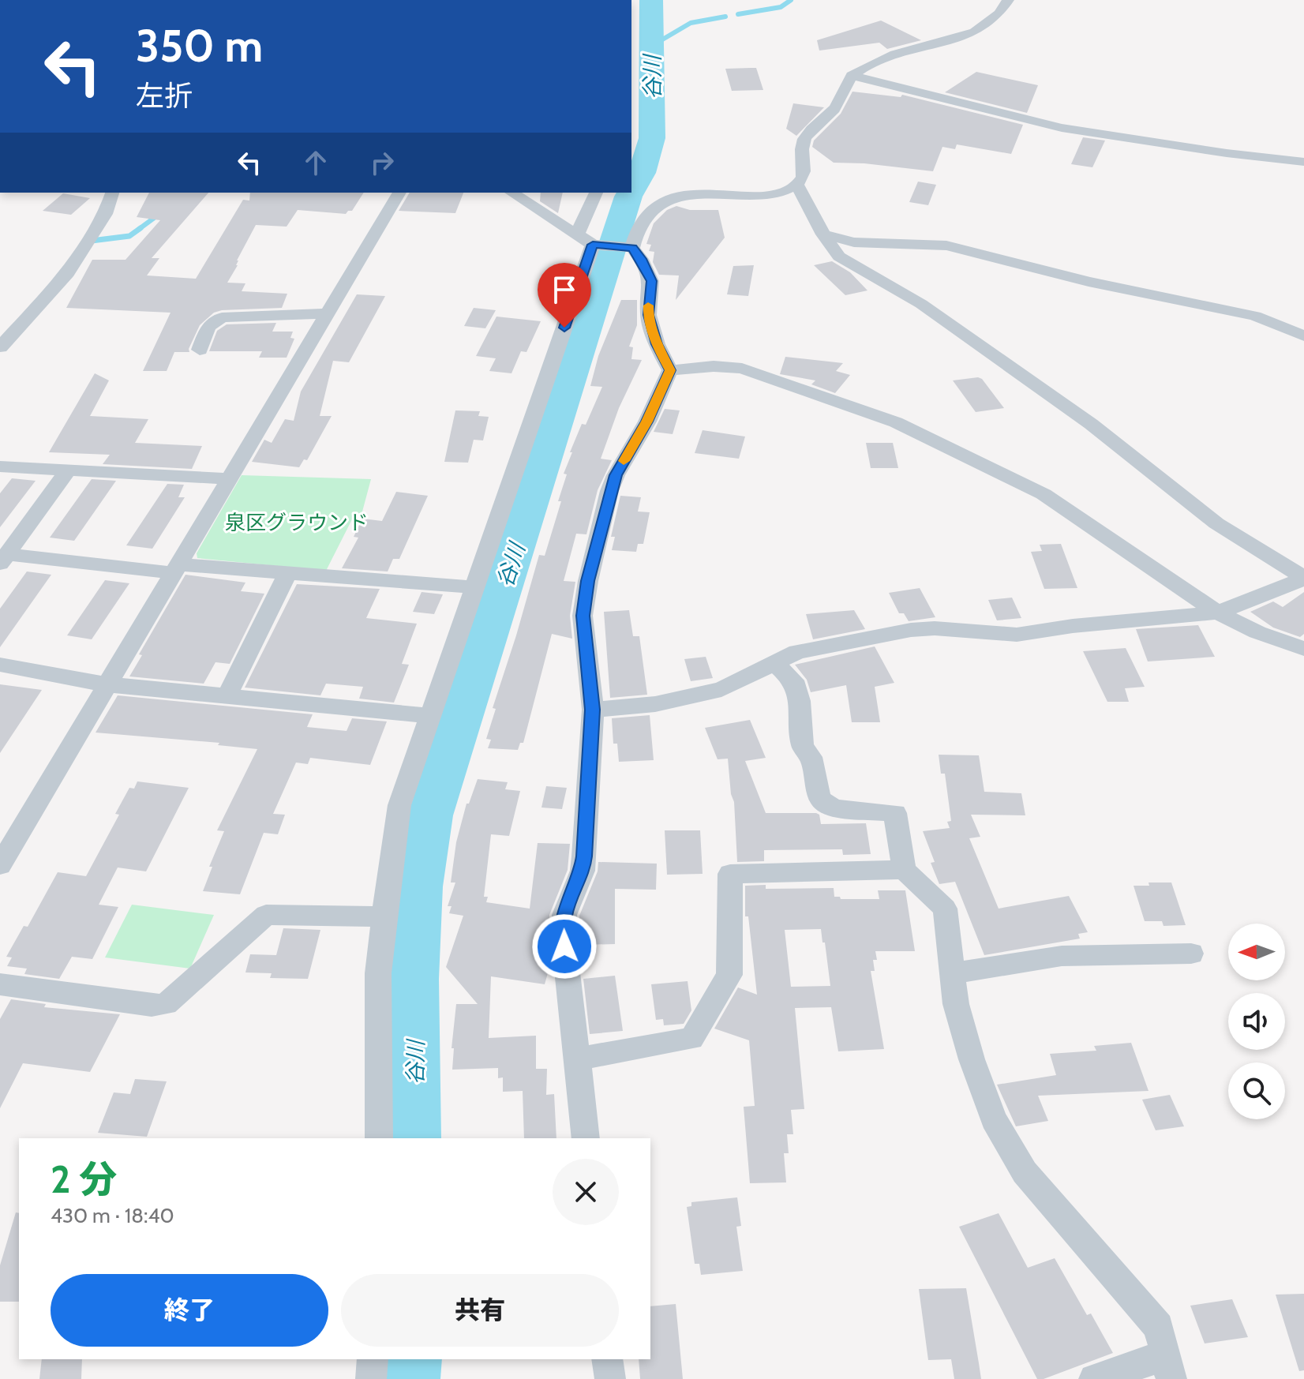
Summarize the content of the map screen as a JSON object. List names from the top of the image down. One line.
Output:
{"water":["谷川"],"parks":["泉区グラウンド"],"north":"left","page":{"turn":["350 m","左折"],"heading":["2 分","430 m · 18:40"],"buttons":["終了","共有"]}}
